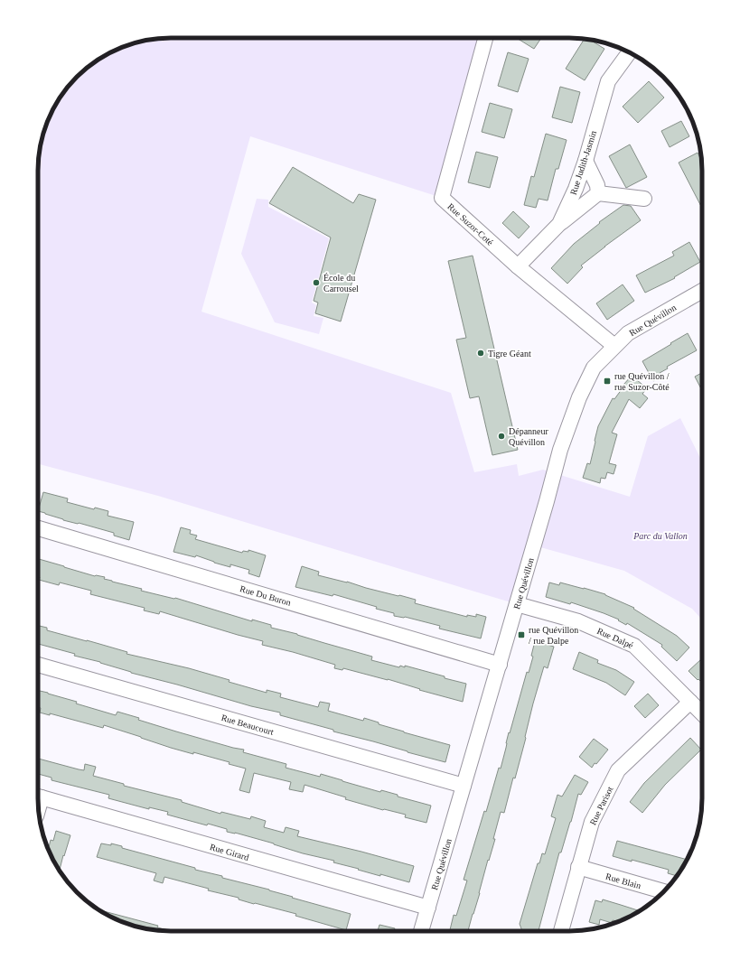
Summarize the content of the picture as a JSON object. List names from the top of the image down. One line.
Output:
{"streets":{"street":["Rue Judith-Jasmin","Rue Suzor-Coté","Rue Quévillon","Rue Du Buron","Rue Dalpé","Rue Beaucourt","Rue Parisot","Rue Girard","Rue Blain"]},"crossings":[["Rue Judith-Jasmin","Rue Suzor-Coté"],["Rue Suzor-Coté","Rue Quévillon"],["Rue Quévillon","Rue Du Buron"],["Rue Quévillon","Rue Dalpé"],["Rue Quévillon","Rue Beaucourt"],["Rue Quévillon","Rue Girard"],["Rue Dalpé","Rue Parisot"],["Rue Parisot","Rue Blain"]],"parks":["Parc du Vallon"],"places":{"other":["École du Carrousel","Tigre Géant","Dépanneur Quévillon"],"transit":["rue Quévillon / rue Suzor-Côté","rue Quévillon / rue Dalpe"]}}
